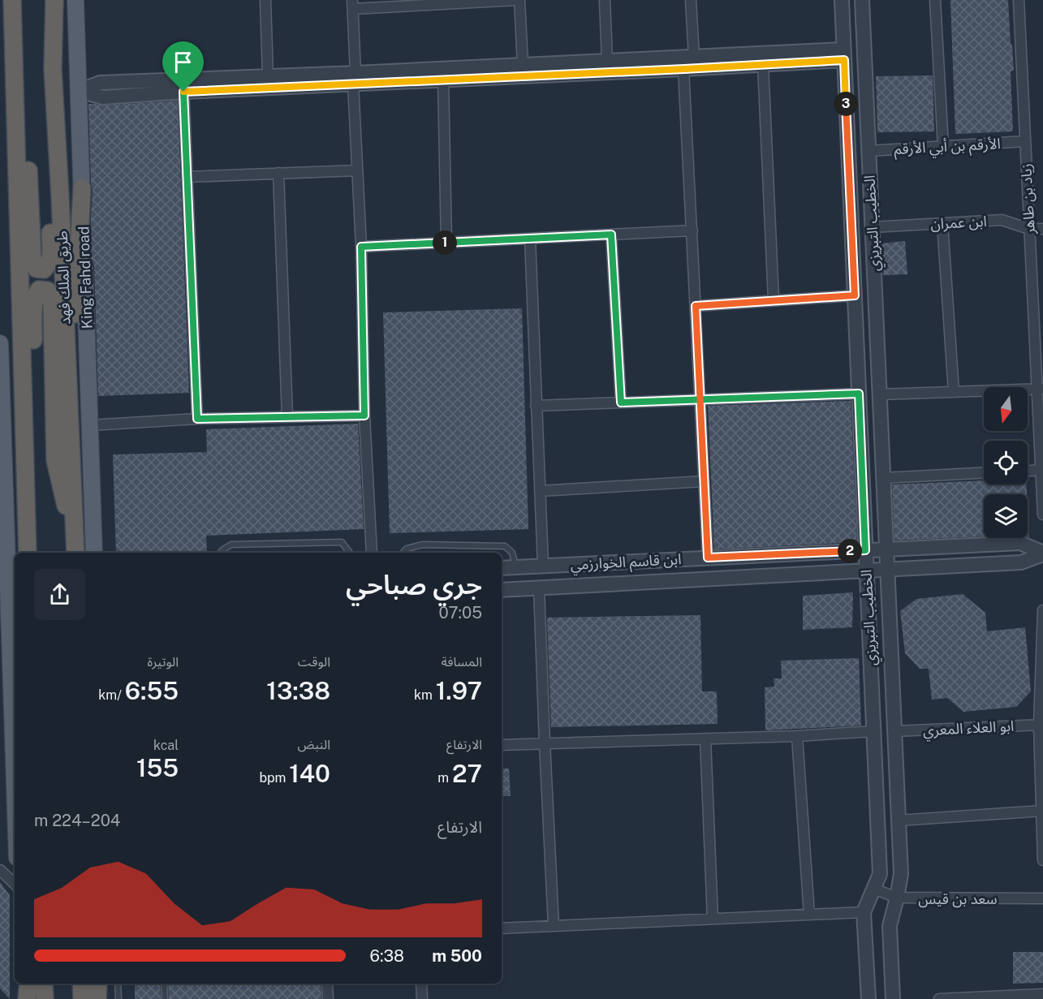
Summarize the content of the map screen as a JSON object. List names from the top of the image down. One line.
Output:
{"streets":{"highway":["طريق الملك فهد"],"main road":["King Fahd road"],"street":["الأرقم بن أبي الأرقم","زياد بن طاهر","ابن عمران","الخطيب التبريزي","ابن قاسم الخوارزمي","ابو العلاء المعري","سعد بن قيس"]},"crossings":[["الأرقم بن أبي الأرقم","زياد بن طاهر"],["الأرقم بن أبي الأرقم","الخطيب التبريزي"],["زياد بن طاهر","ابن عمران"],["ابن عمران","الخطيب التبريزي"],["الخطيب التبريزي","ابن قاسم الخوارزمي"],["الخطيب التبريزي","ابو العلاء المعري"],["الخطيب التبريزي","سعد بن قيس"]],"north":"bottom","page":{"pins":["3","1","2"],"heading":["جري صباحي","07:05"],"stats":[["المسافة","1.97 km"],["الوقت","13:38"],["الوتيرة","6:55 /km"],["الارتفاع","27 m"],["النبض","140 bpm"],["kcal","155"]],"chart":["الارتفاع","204–224 m"],"list":[{"name":"500 m","note":"6:38"}]}}
